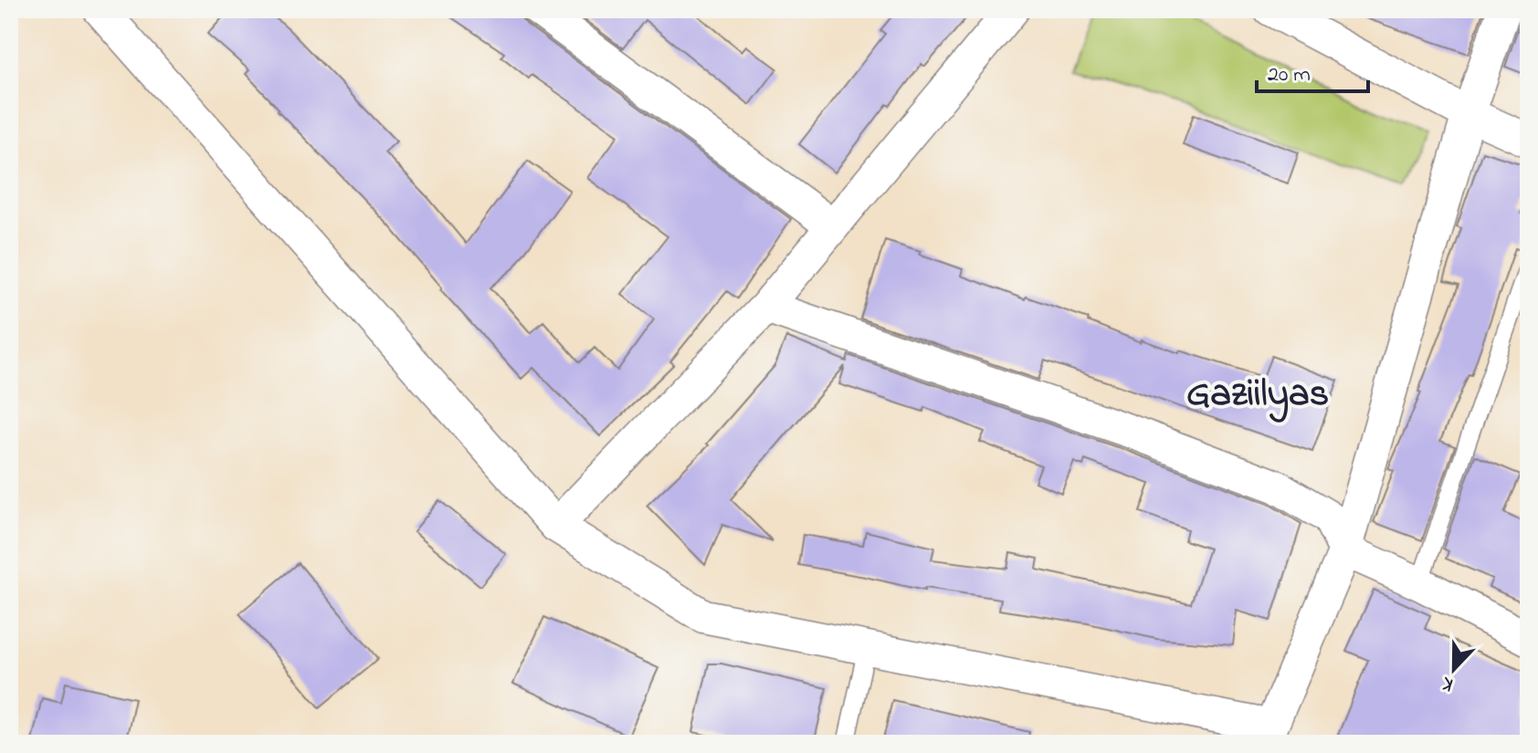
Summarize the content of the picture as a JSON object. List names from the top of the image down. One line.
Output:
{"districts":["Gaziilyas"],"scale_bar":"20 m","north":"bottom"}
